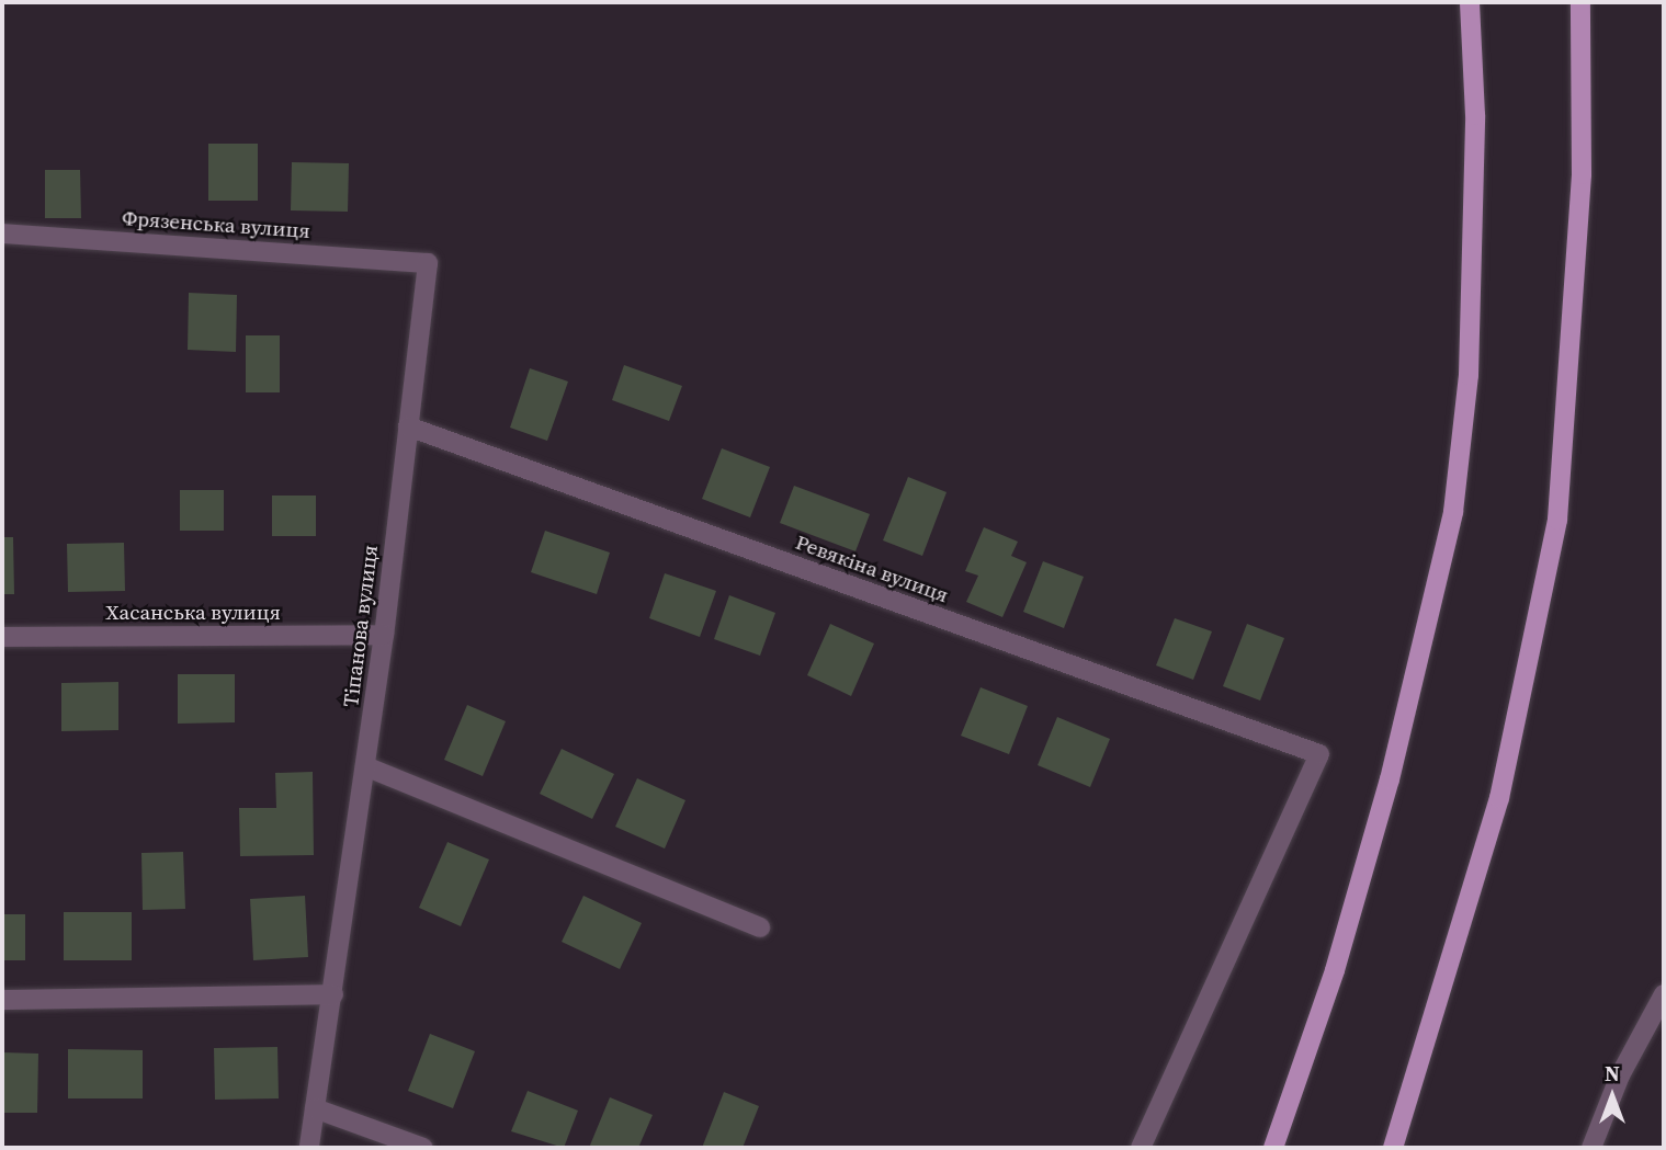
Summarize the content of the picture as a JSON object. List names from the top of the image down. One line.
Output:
{"streets":{"street":["Фрязенська вулиця","Ревякiна вулиця","Хасанська вулиця","Тіпанова вулиця"]},"crossings":[["Фрязенська вулиця","Тіпанова вулиця"],["Ревякiна вулиця","Тіпанова вулиця"],["Хасанська вулиця","Тіпанова вулиця"]],"north":"top"}
